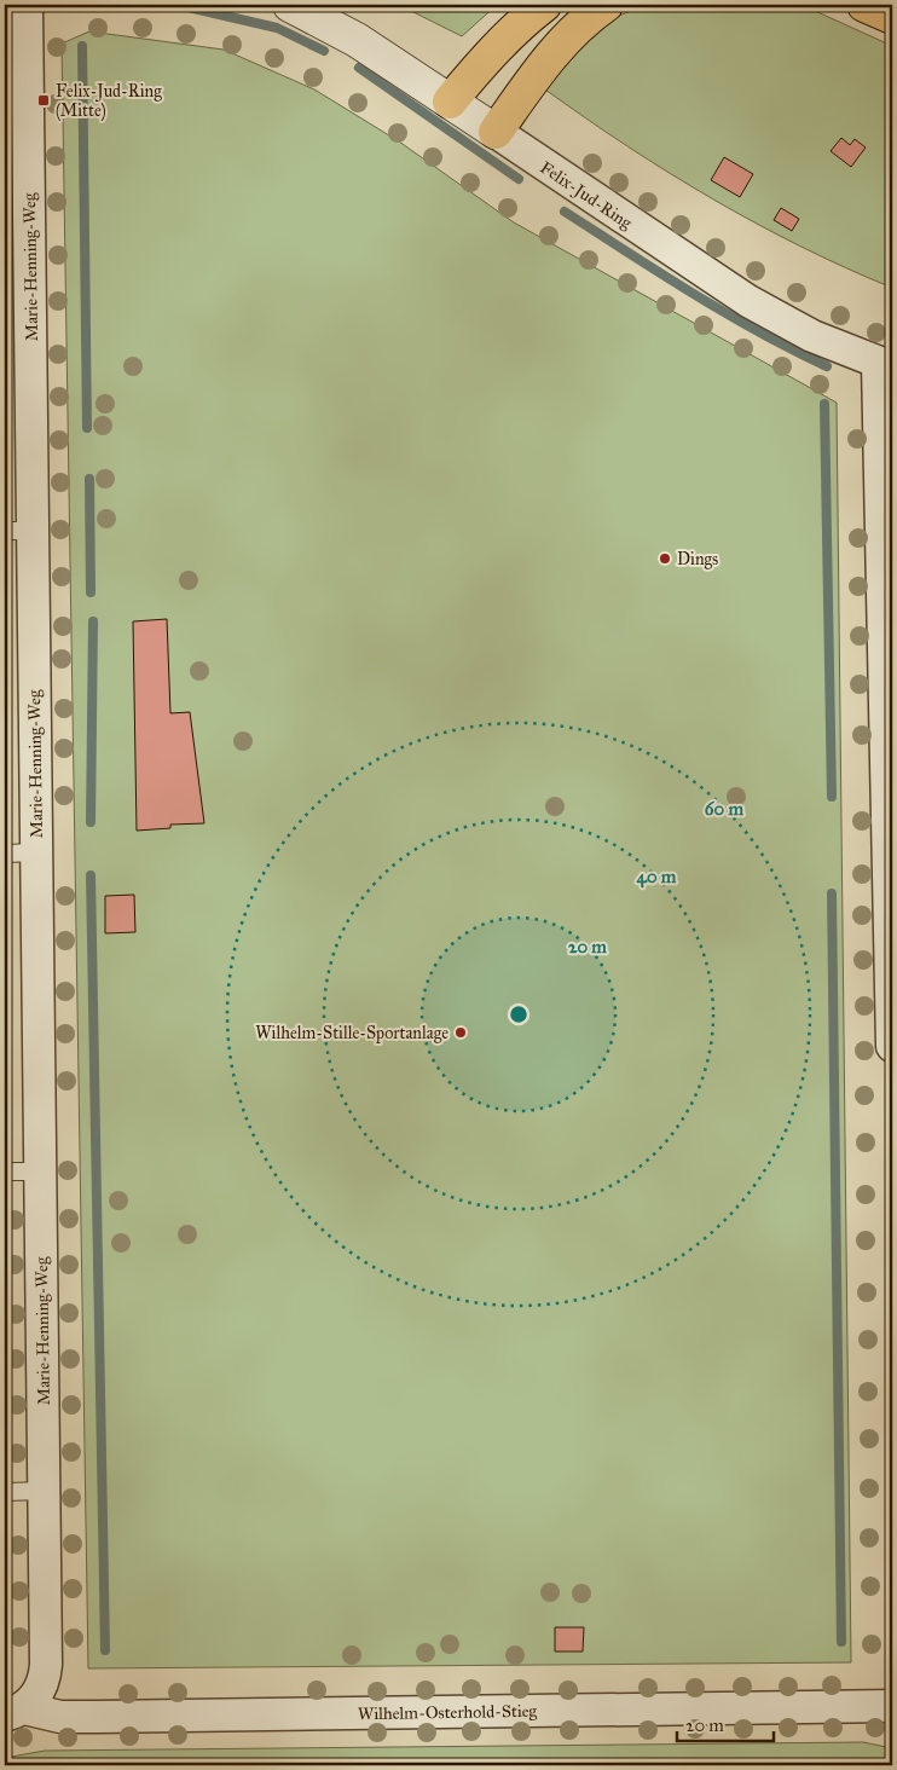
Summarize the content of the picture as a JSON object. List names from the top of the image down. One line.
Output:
{"streets":{"street":["Felix-Jud-Ring","Marie-Henning-Weg","Wilhelm-Osterhold-Stieg"]},"crossings":[["Marie-Henning-Weg","Wilhelm-Osterhold-Stieg"]],"places":{"transit":["Felix-Jud-Ring (Mitte)"],"other":["Dings","Wilhelm-Stille-Sportanlage"]},"scale_bar":"20 m","rings":["60 m","40 m","20 m"]}
